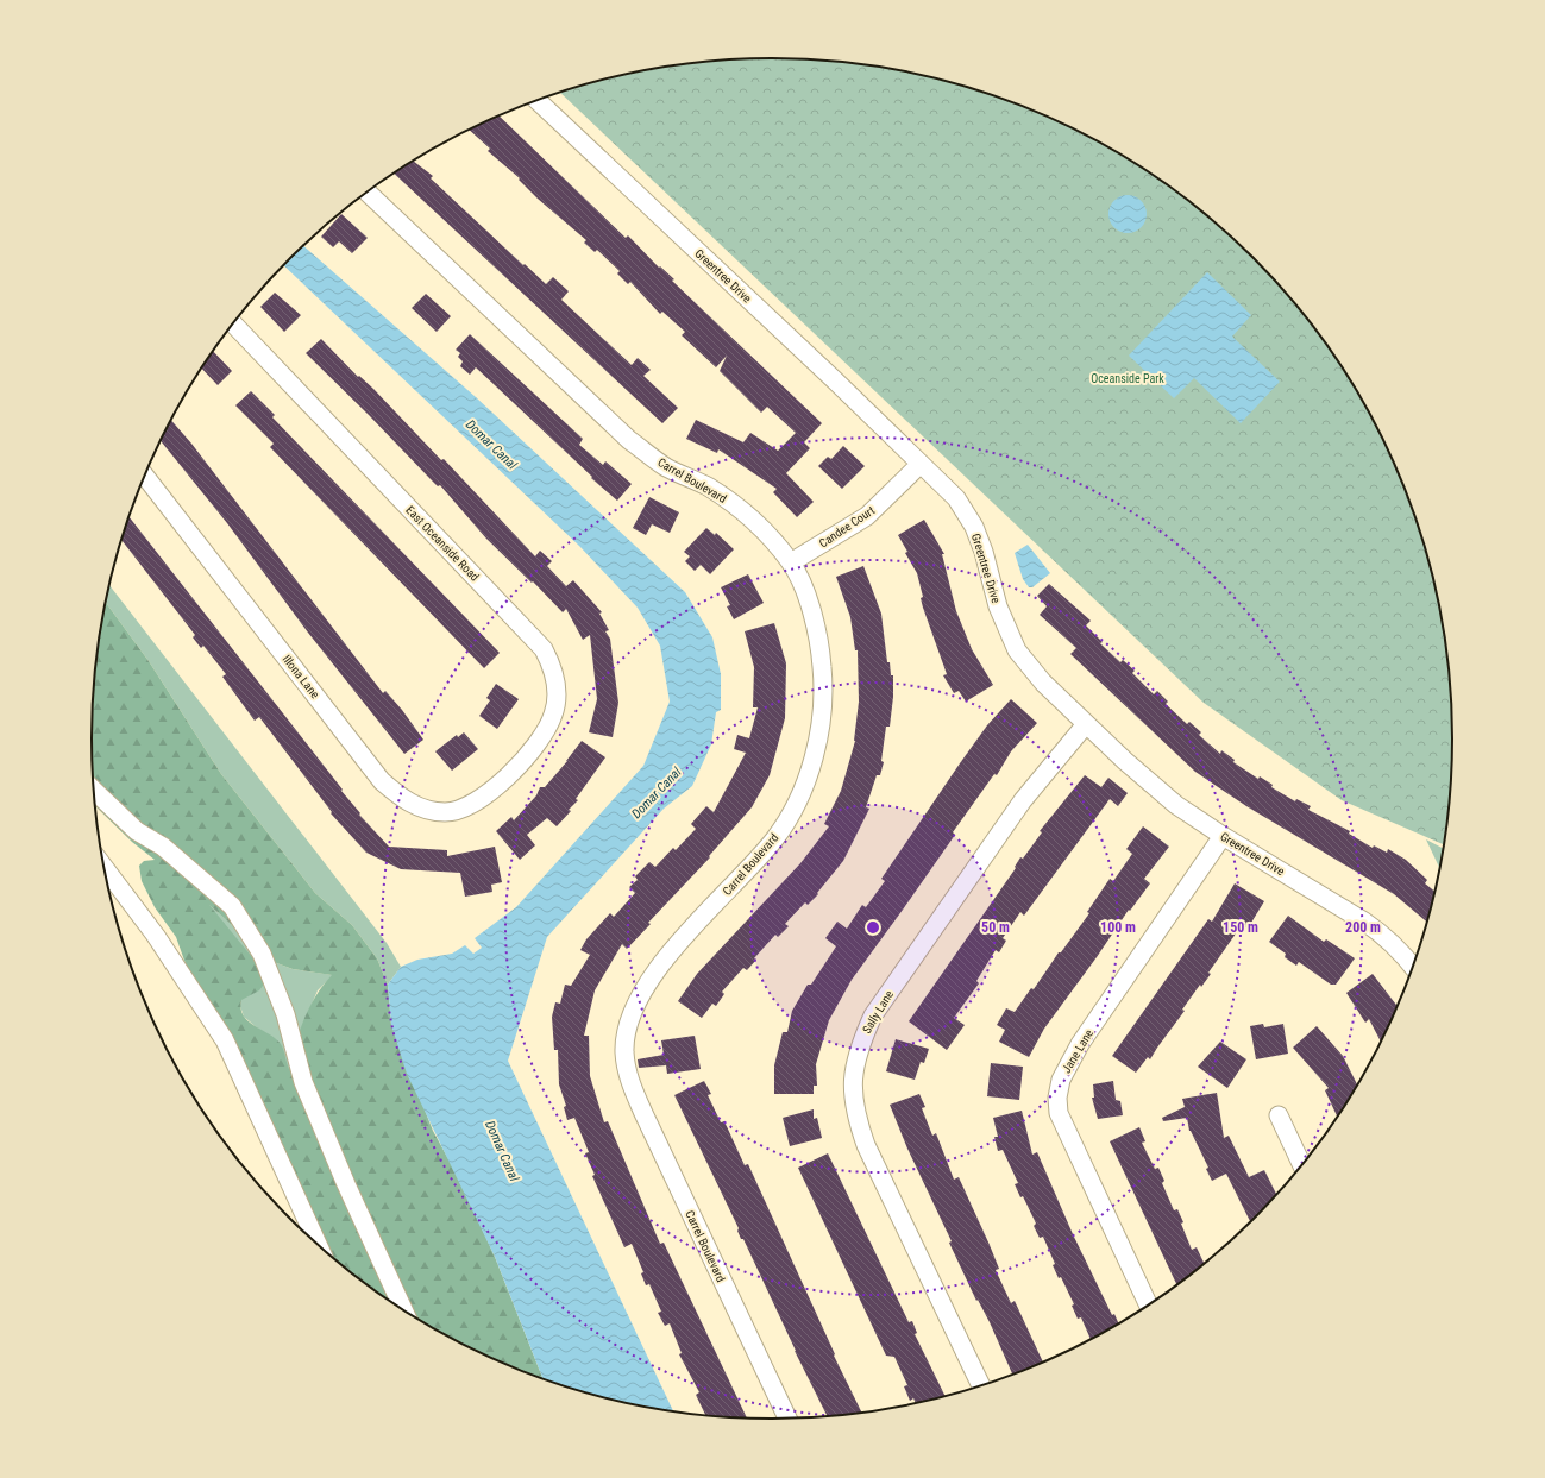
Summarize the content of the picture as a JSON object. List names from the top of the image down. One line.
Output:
{"streets":{"street":["Greentree Drive","Carrel Boulevard","Candee Court","East Oceanside Road","Illona Lane","Sally Lane","Jane Lane"]},"crossings":[["Greentree Drive","Candee Court"],["Greentree Drive","Sally Lane"],["Greentree Drive","Jane Lane"],["Carrel Boulevard","Candee Court"],["East Oceanside Road","Illona Lane"]],"water":["Domar Canal"],"parks":["Oceanside Park"],"rings":["50 m","100 m","150 m","200 m"]}
